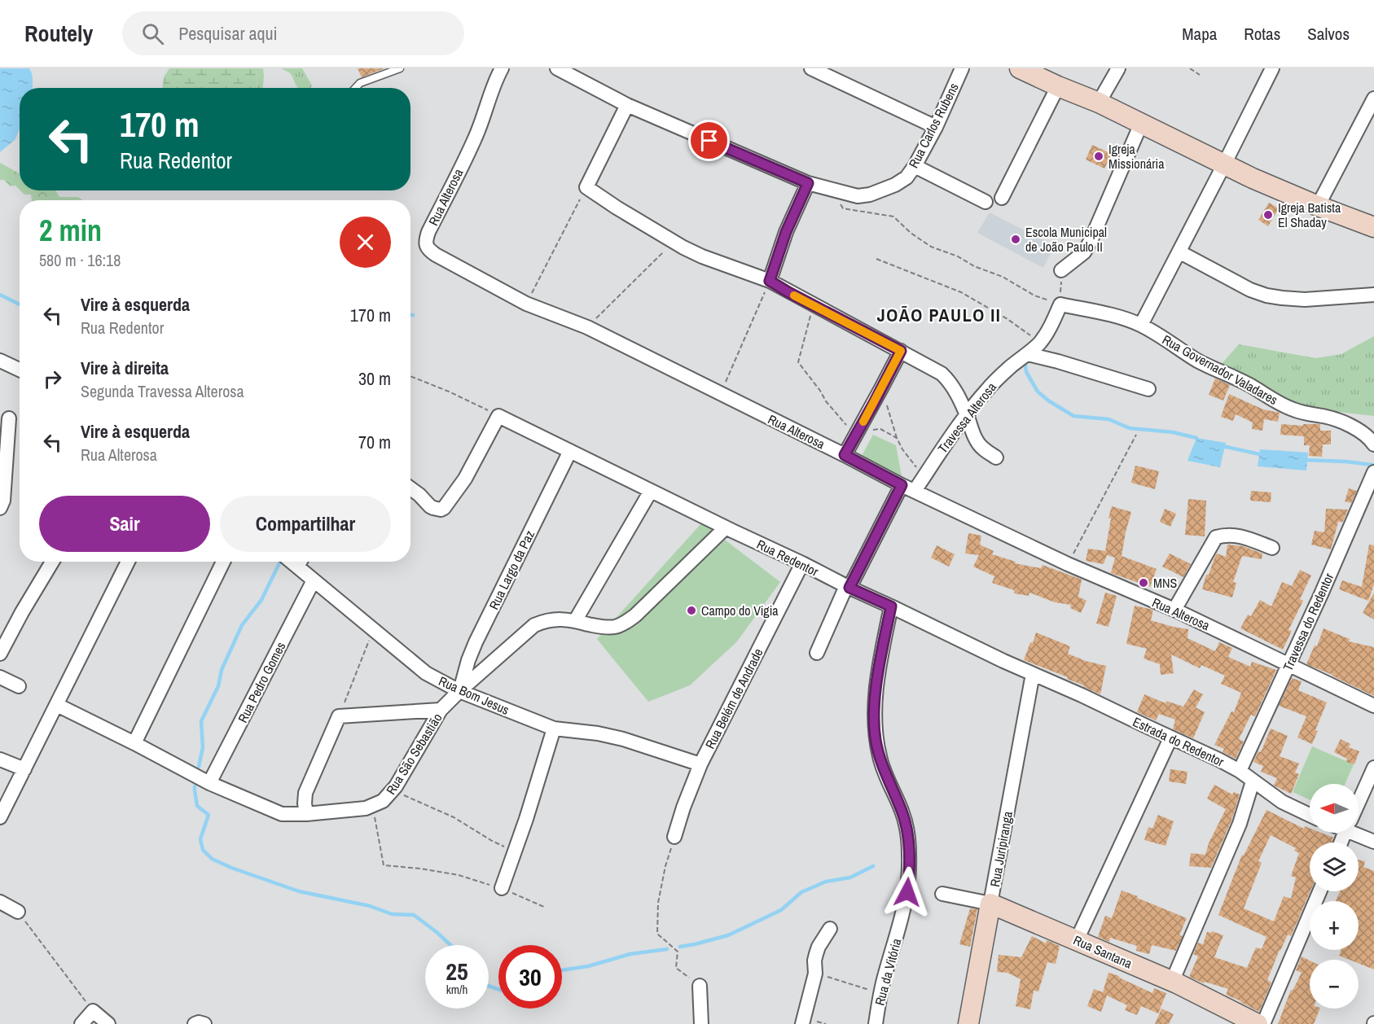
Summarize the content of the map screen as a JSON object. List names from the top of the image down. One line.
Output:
{"streets":{"street":["Rua Carlos Rubens","Rua Alterosa","Rua Governador Valadares","Travessa Alterosa","Rua Redentor","Rua Largo da Paz","Travessa do Redentor","Rua Pedro Gomes","Rua Bom Jesus","Rua Belém de Andrade","Estrada do Redentor","Rua São Sebastião","Rua Juripiranga","Rua Santana","Rua da Vitória"]},"crossings":[["Rua Alterosa","Travessa Alterosa"],["Rua Alterosa","Travessa do Redentor"],["Rua Governador Valadares","Travessa Alterosa"],["Rua Redentor","Rua Largo da Paz"],["Rua Redentor","Rua Belém de Andrade"],["Rua Redentor","Estrada do Redentor"],["Rua Redentor","Rua São Sebastião"],["Rua Redentor","Rua Juripiranga"],["Rua Redentor","Rua da Vitória"],["Rua Largo da Paz","Rua Bom Jesus"],["Rua Largo da Paz","Rua São Sebastião"],["Travessa do Redentor","Estrada do Redentor"],["Rua Pedro Gomes","Rua Bom Jesus"],["Rua Pedro Gomes","Rua São Sebastião"],["Rua Bom Jesus","Rua Belém de Andrade"],["Rua Bom Jesus","Rua São Sebastião"],["Estrada do Redentor","Rua Juripiranga"],["Rua Juripiranga","Rua Santana"]],"districts":["JOÃO PAULO II"],"places":["Igreja Missionária","Igreja Batista El Shaday","Escola Municipal de João Paulo II","MNS","Campo do Vigia"],"north":"left","page":{"header":"Routely","search":"Pesquisar aqui","nav":["Mapa","Rotas","Salvos"],"turn":["170 m","Rua Redentor"],"heading":["2 min","580 m · 16:18"],"list":[{"name":"Vire à esquerda","note":"Rua Redentor","value":"170 m"},{"name":"Vire à direita","note":"Segunda Travessa Alterosa","value":"30 m"},{"name":"Vire à esquerda","note":"Rua Alterosa","value":"70 m"}],"buttons":["Sair","Compartilhar"],"map_buttons":["+","−"],"speed":"25 km/h","limit":"30"}}
